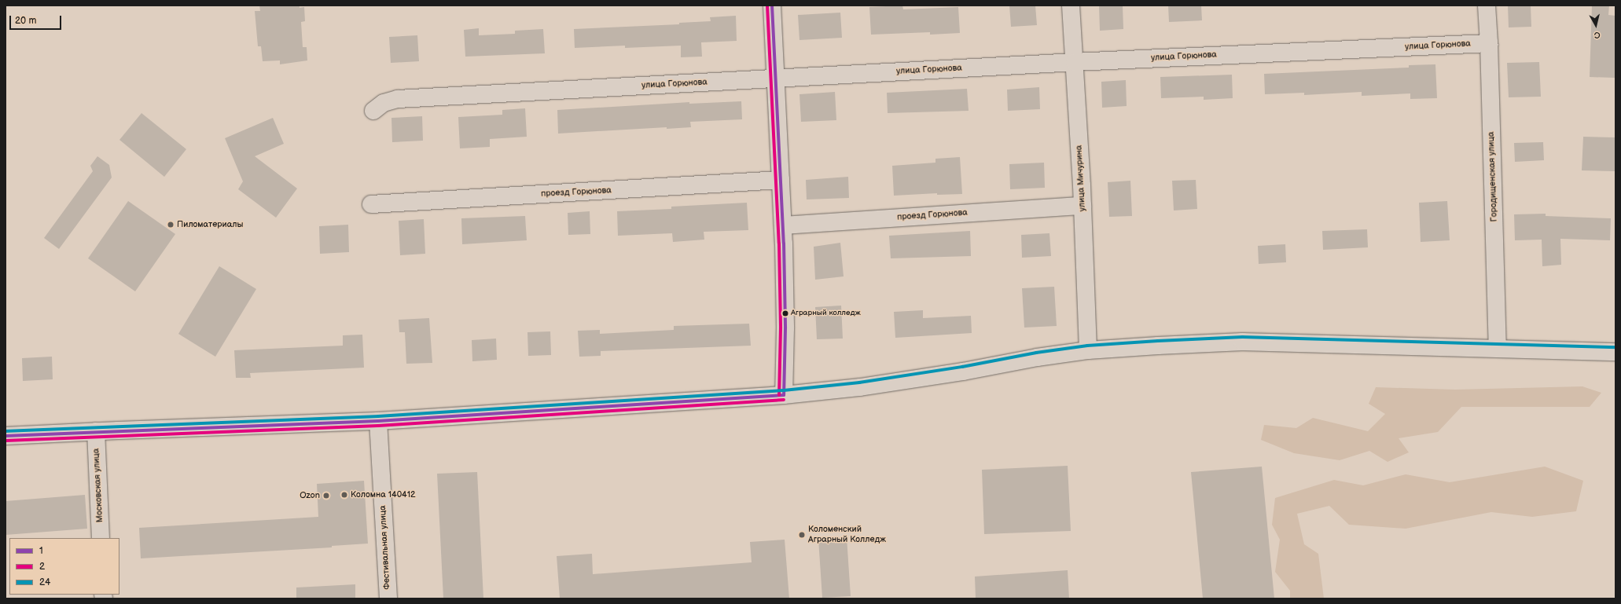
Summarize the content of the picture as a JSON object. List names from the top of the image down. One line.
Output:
{"streets":{"street":["улица Горюнова","Городищенская улица","улица Мичурина","проезд Горюнова","Московская улица","Фестивальная улица"]},"crossings":[["улица Горюнова","Городищенская улица"],["улица Горюнова","улица Мичурина"],["улица Мичурина","проезд Горюнова"]],"places":["Пиломатериалы","Аграрный колледж","Коломна 140412","Ozon","Коломенский Аграрный Колледж"],"lines":["transit line 1","transit line 2","transit line 24"],"legend":["1","2","24"],"scale_bar":"20 m","north":"bottom"}
